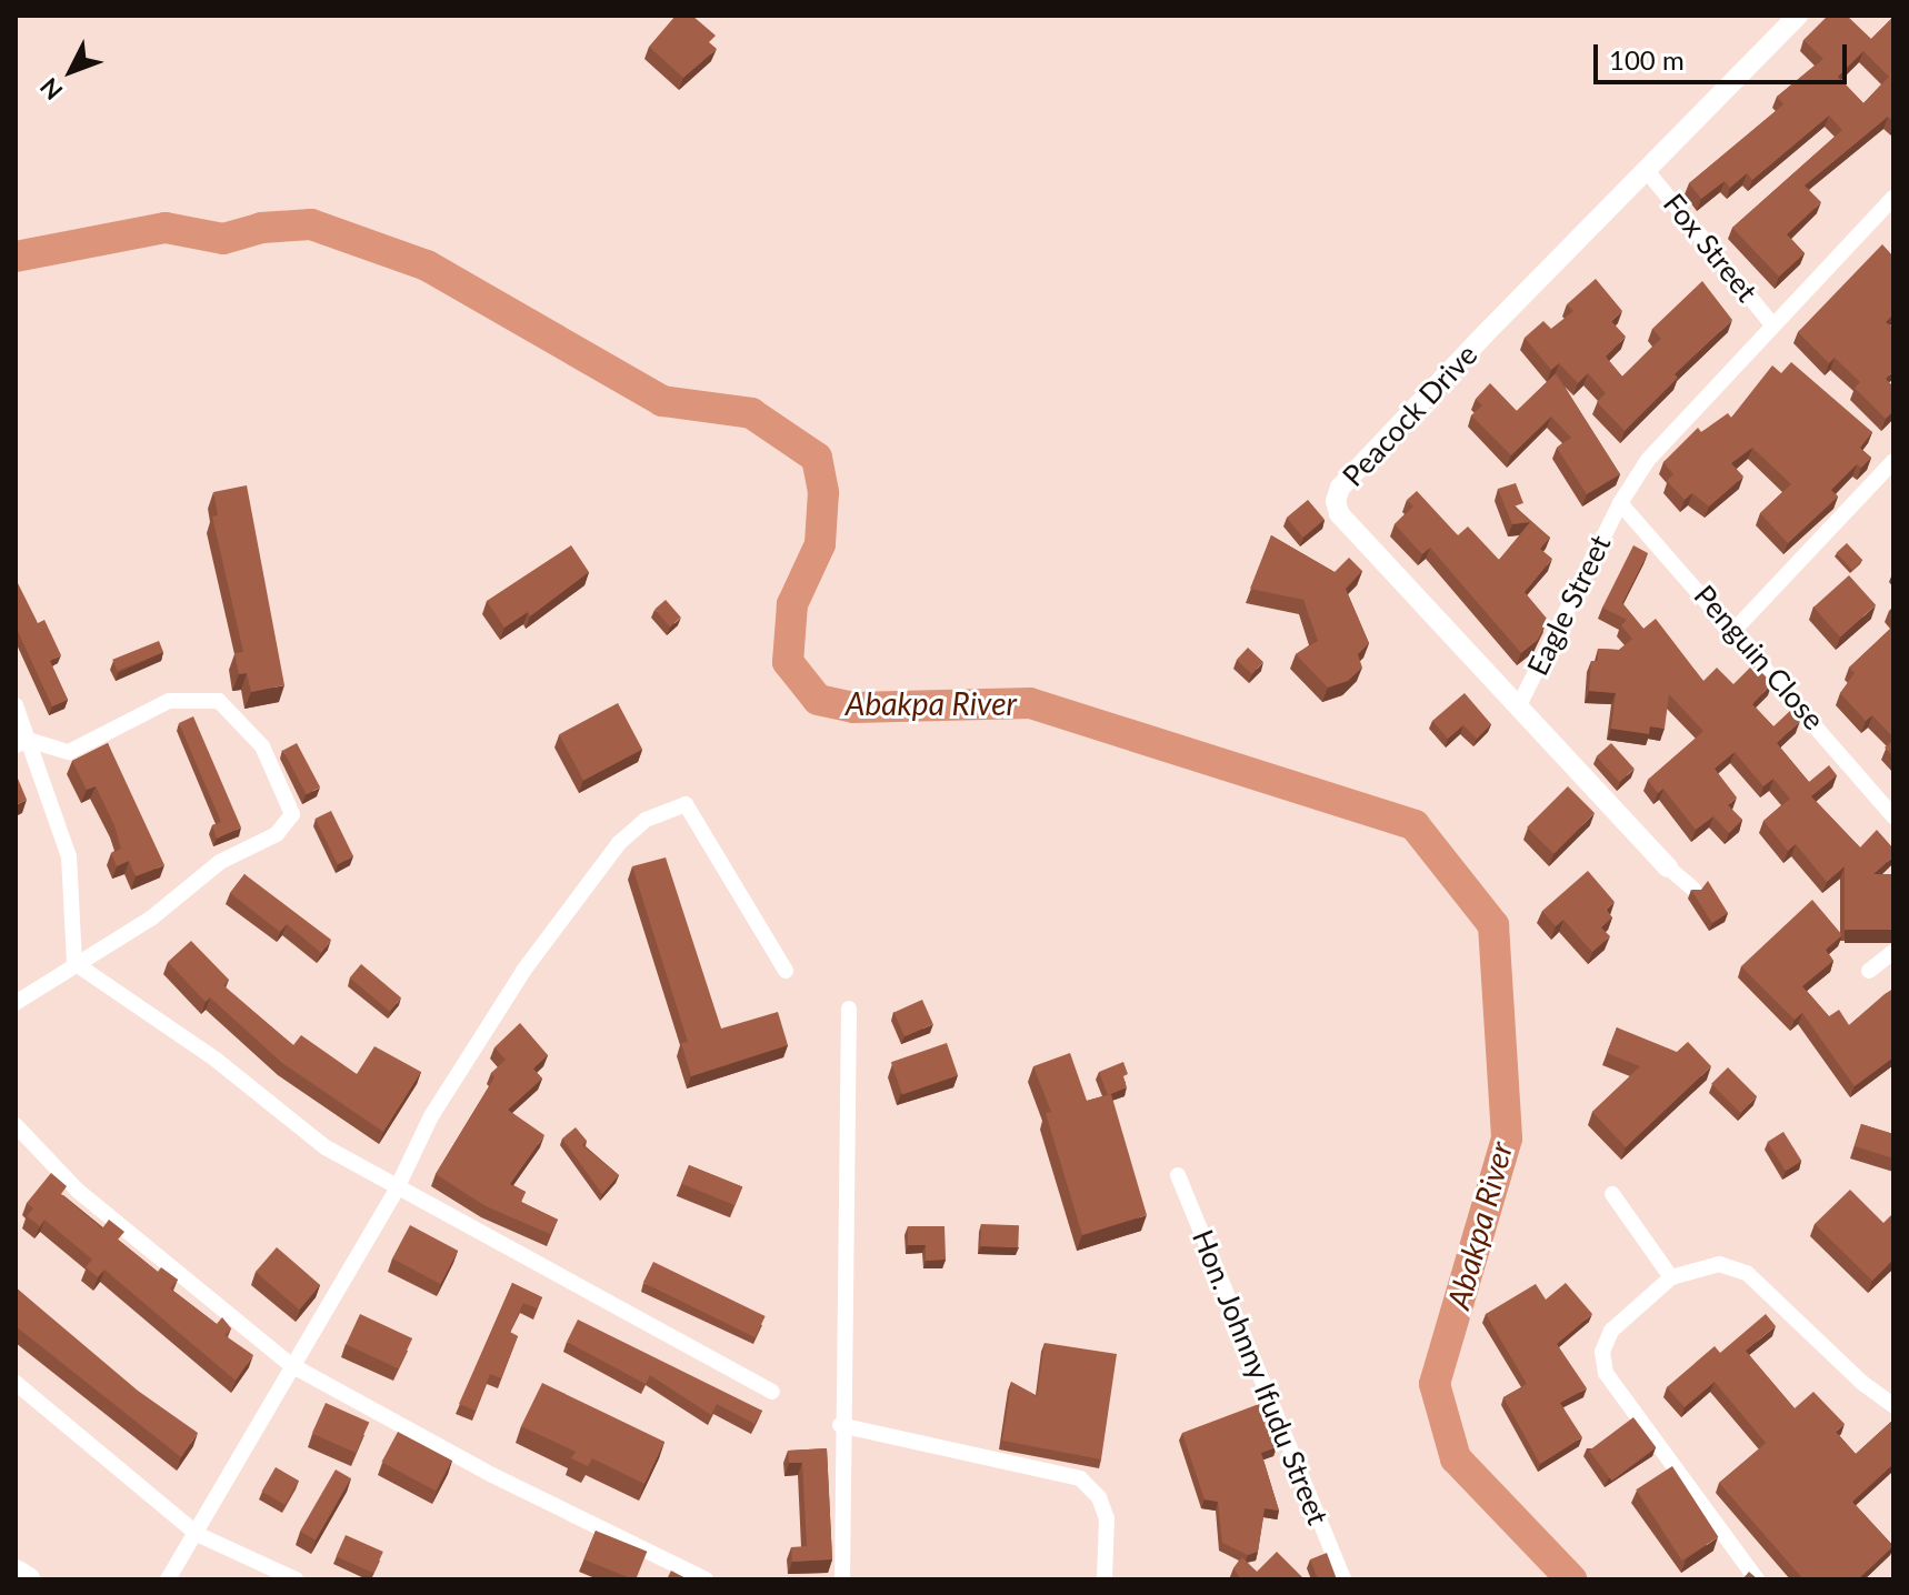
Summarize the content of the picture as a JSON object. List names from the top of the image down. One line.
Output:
{"streets":{"street":["Fox Street","Peacock Drive","Eagle Street","Penguin Close","Hon. Johnny Ifudu Street"]},"crossings":[["Fox Street","Peacock Drive"],["Fox Street","Eagle Street"],["Peacock Drive","Eagle Street"],["Eagle Street","Penguin Close"]],"water":["Abakpa River"],"scale_bar":"100 m","north":"bottom left"}
